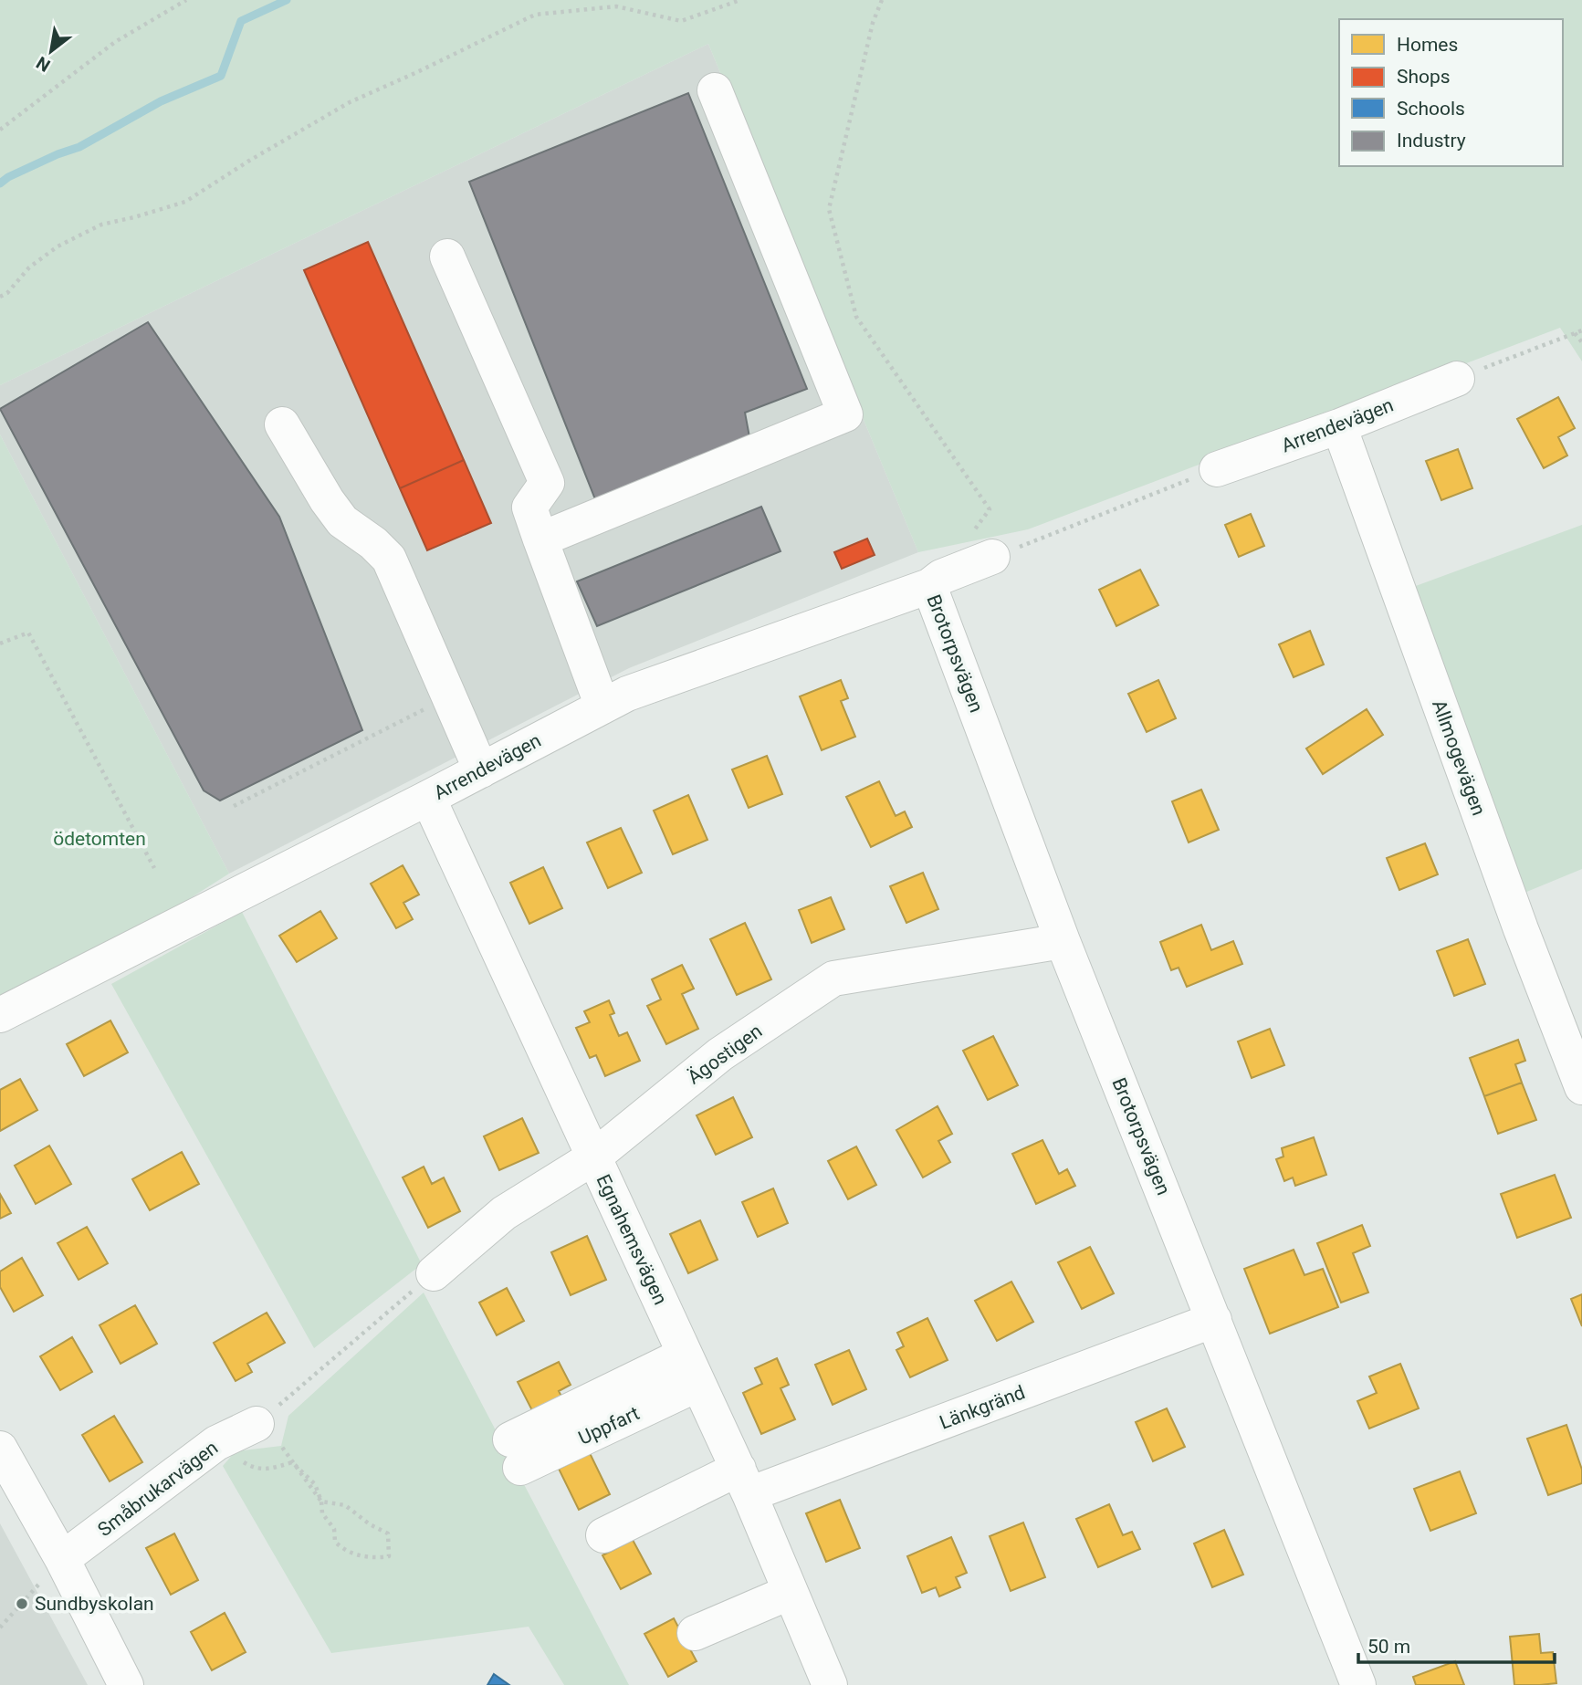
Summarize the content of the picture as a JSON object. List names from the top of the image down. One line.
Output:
{"streets":{"street":["Arrendevägen","Brotorpsvägen","Allmogevägen","Ägostigen","Egnahemsvägen","Länkgränd","Uppfart","Småbrukarvägen"]},"crossings":[["Arrendevägen","Brotorpsvägen"],["Arrendevägen","Allmogevägen"],["Arrendevägen","Egnahemsvägen"],["Brotorpsvägen","Ägostigen"],["Brotorpsvägen","Länkgränd"],["Ägostigen","Egnahemsvägen"],["Egnahemsvägen","Länkgränd"],["Egnahemsvägen","Uppfart"]],"parks":["ödetomten"],"places":["Sundbyskolan"],"legend":["Homes","Shops","Schools","Industry"],"scale_bar":"50 m","north":"bottom left"}
